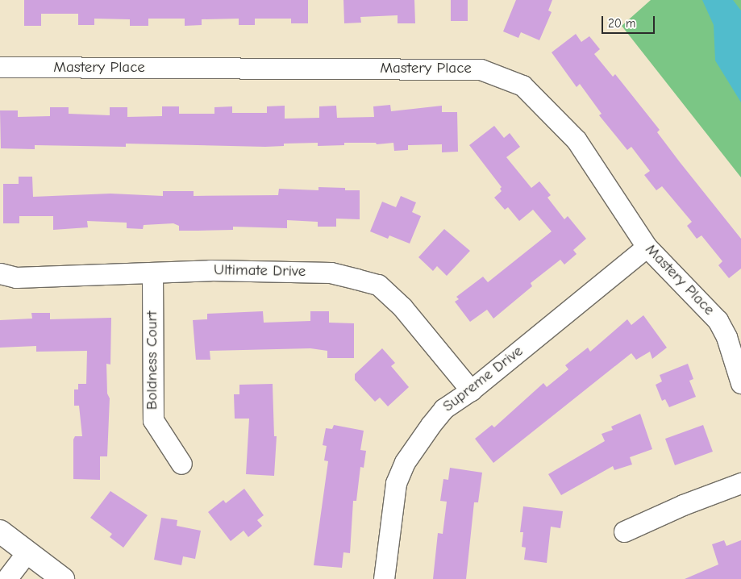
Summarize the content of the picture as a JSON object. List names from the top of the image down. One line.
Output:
{"streets":{"street":["Mastery Place","Ultimate Drive","Boldness Court","Supreme Drive"]},"crossings":[["Mastery Place","Supreme Drive"],["Ultimate Drive","Boldness Court"],["Ultimate Drive","Supreme Drive"]],"scale_bar":"20 m"}
